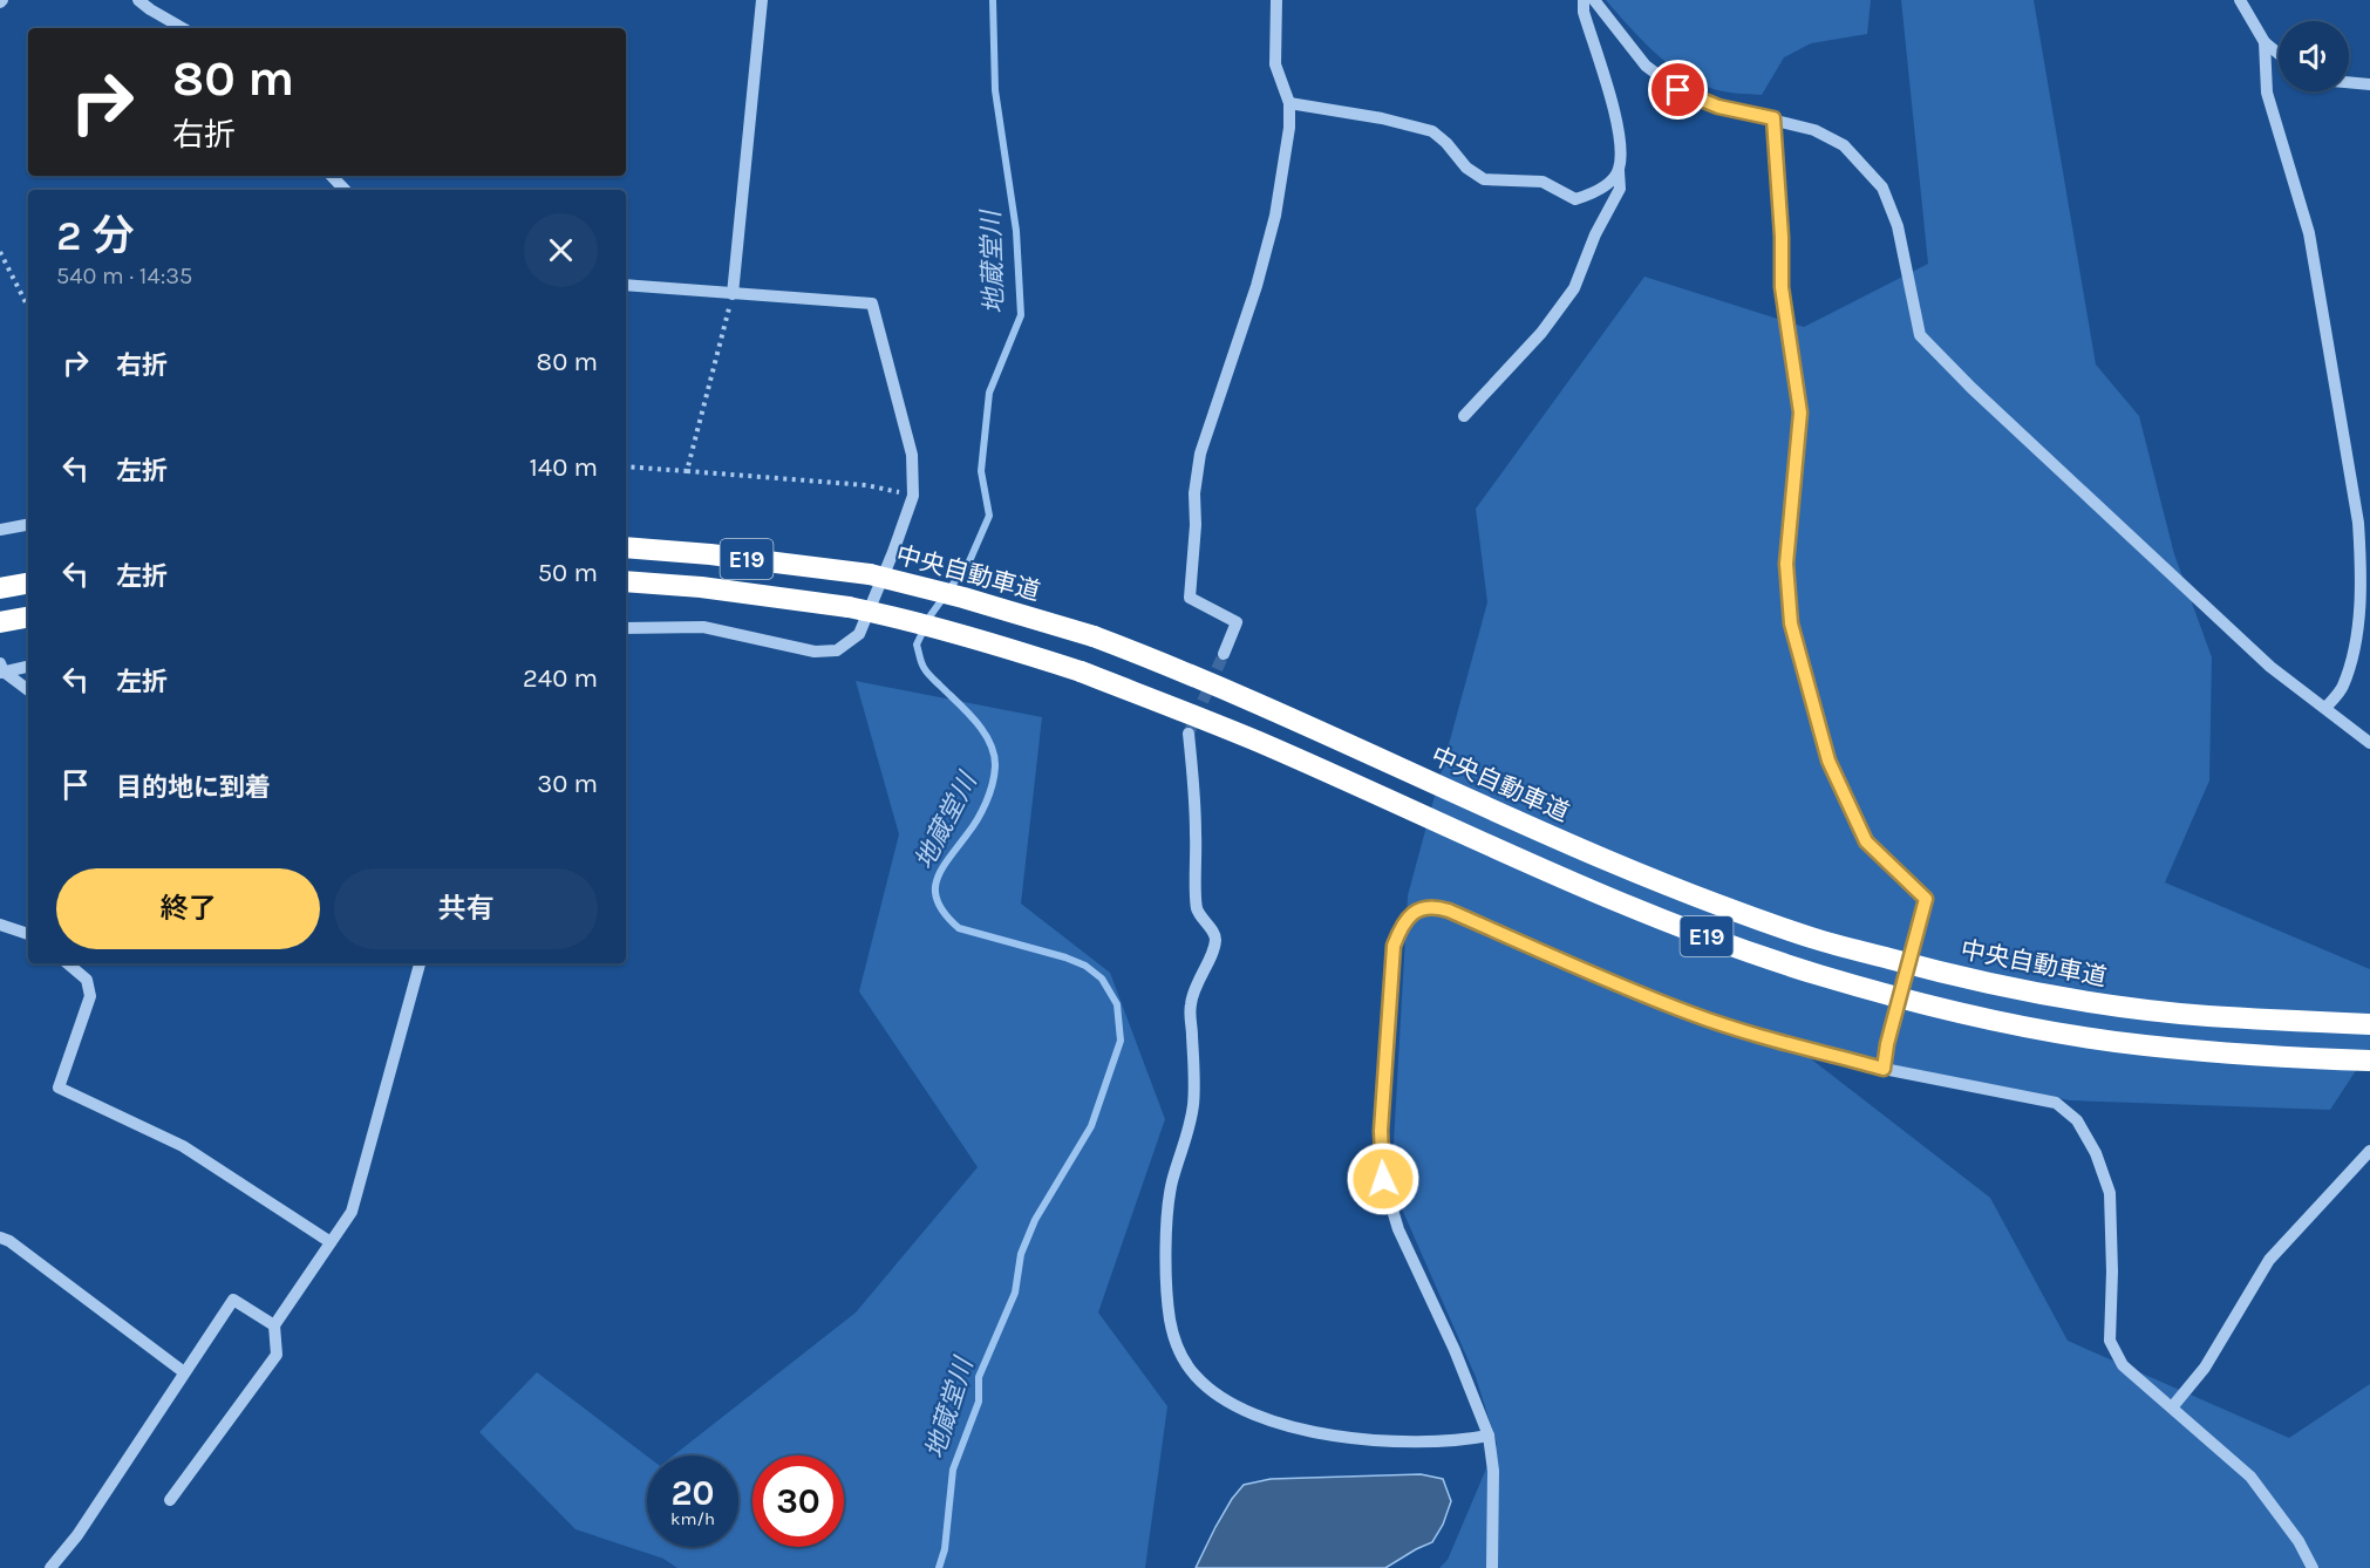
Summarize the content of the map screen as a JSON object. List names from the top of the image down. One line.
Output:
{"streets":{"highway":["E19","中央自動車道"]},"water":["地蔵堂川"],"page":{"turn":["80 m","右折"],"heading":["2 分","540 m · 14:35"],"list":[{"name":"右折","value":"80 m"},{"name":"左折","value":"140 m"},{"name":"左折","value":"50 m"},{"name":"左折","value":"240 m"},{"name":"目的地に到着","value":"30 m"}],"buttons":["終了","共有"],"speed":"20 km/h","limit":"30"}}
